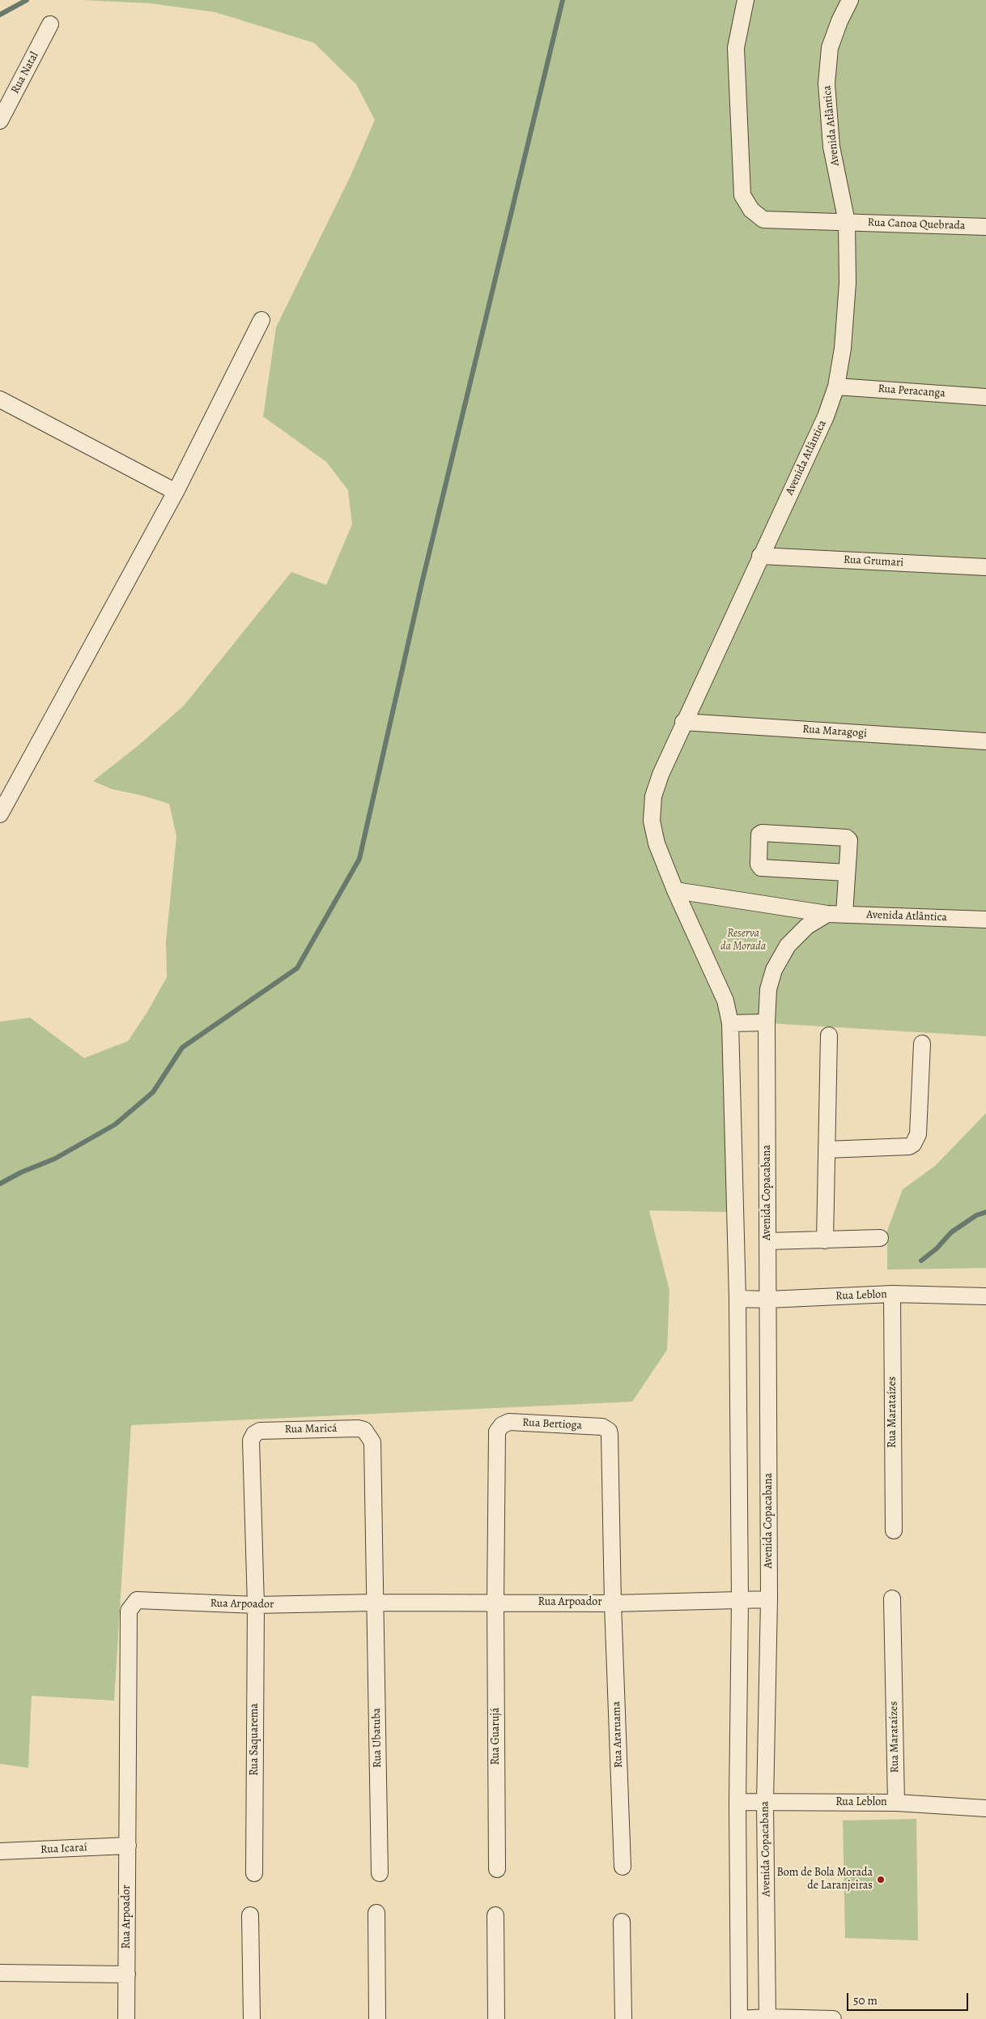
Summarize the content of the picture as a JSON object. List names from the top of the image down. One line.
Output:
{"streets":{"street":["Rua Natal","Avenida Atlântica","Rua Canoa Quebrada","Rua Peracanga","Rua Grumari","Rua Maragogi","Avenida Copacabana","Rua Leblon","Rua Marataízes","Rua Bertioga","Rua Maricá","Rua Arpoador","Rua Araruama","Rua Guarujá","Rua Ubatuba","Rua Saquarema","Rua Icaraí"]},"crossings":[["Avenida Atlântica","Rua Canoa Quebrada"],["Avenida Atlântica","Rua Peracanga"],["Avenida Atlântica","Rua Grumari"],["Avenida Atlântica","Rua Maragogi"],["Avenida Copacabana","Rua Leblon"],["Avenida Copacabana","Rua Arpoador"],["Rua Leblon","Rua Marataízes"],["Rua Bertioga","Rua Arpoador"],["Rua Bertioga","Rua Araruama"],["Rua Bertioga","Rua Guarujá"],["Rua Maricá","Rua Arpoador"],["Rua Maricá","Rua Ubatuba"],["Rua Maricá","Rua Saquarema"],["Rua Arpoador","Rua Araruama"],["Rua Arpoador","Rua Guarujá"],["Rua Arpoador","Rua Ubatuba"],["Rua Arpoador","Rua Saquarema"],["Rua Arpoador","Rua Icaraí"]],"parks":["Reserva da Morada"],"places":["Bom de Bola Morada de Laranjeiras"],"scale_bar":"50 m"}
